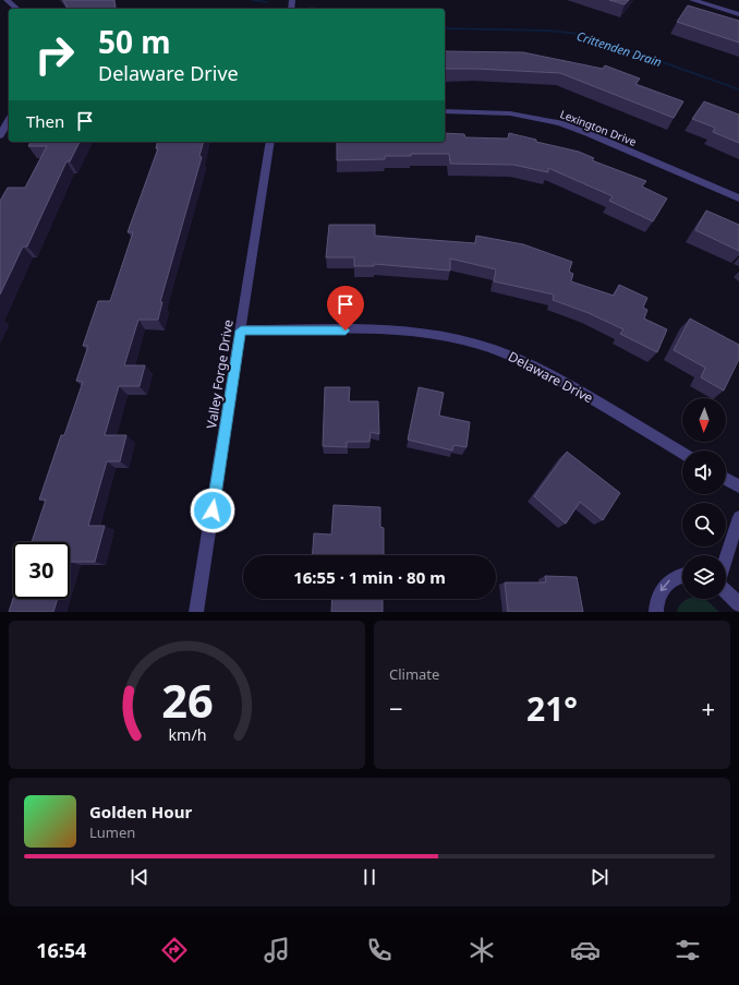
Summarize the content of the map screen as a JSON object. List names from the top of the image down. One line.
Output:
{"streets":{"street":["Lexington Drive","Valley Forge Drive","Delaware Drive"]},"crossings":[["Valley Forge Drive","Delaware Drive"]],"water":["Crittenden Drain"],"north":"bottom","page":{"turn":["50 m","Delaware Drive"],"then":"Then","limit":"30","trip":"16:55 · 1 min · 80 m","tile":"Climate","heat":["−","21°","+"],"song":["Golden Hour","Lumen"],"tabs":"16:54","gauge":["26","km/h"]}}
